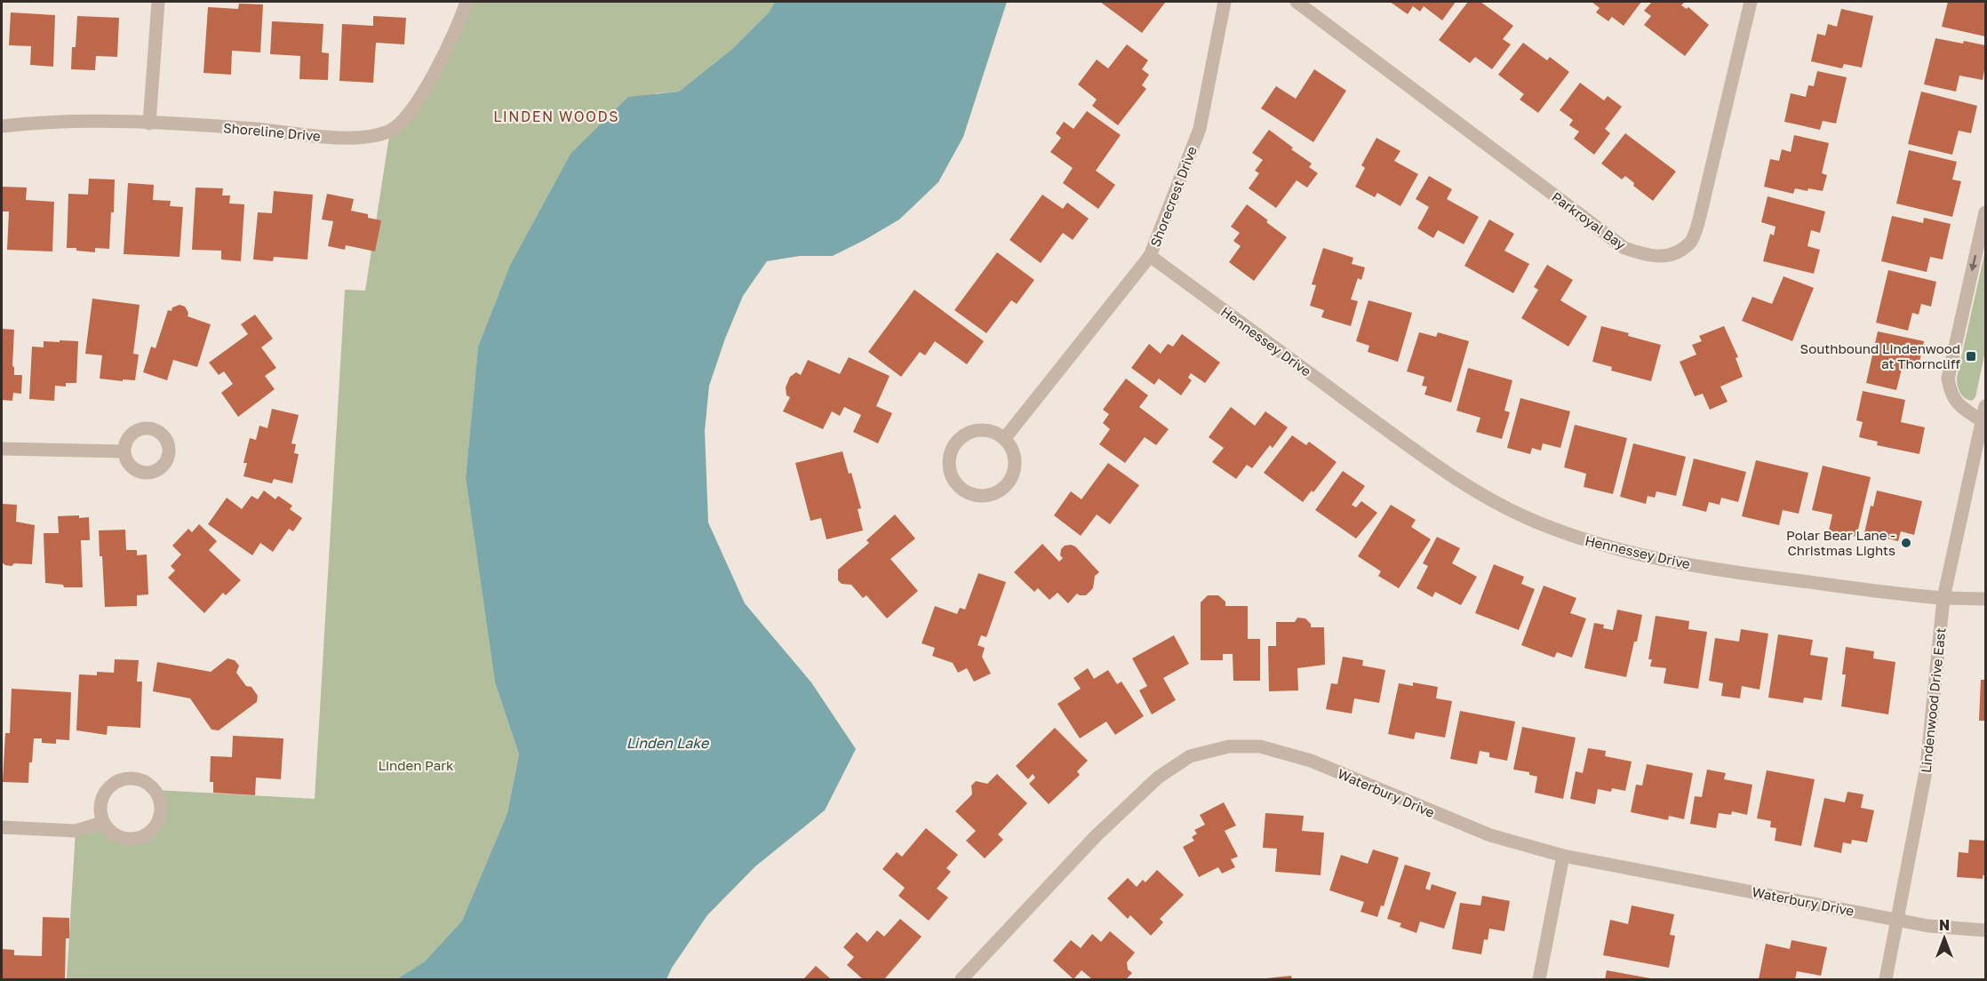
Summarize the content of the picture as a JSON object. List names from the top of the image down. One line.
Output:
{"streets":{"street":["Shoreline Drive","Shorecrest Drive","Parkroyal Bay","Hennessey Drive","Lindenwood Drive East","Waterbury Drive"]},"crossings":[["Shorecrest Drive","Hennessey Drive"],["Hennessey Drive","Lindenwood Drive East"],["Lindenwood Drive East","Waterbury Drive"]],"districts":["LINDEN WOODS"],"water":["Linden Lake"],"parks":["Linden Park"],"places":{"transit":["Southbound Lindenwood at Thorncliff"],"other":["Polar Bear Lane - Christmas Lights"]},"north":"top"}
